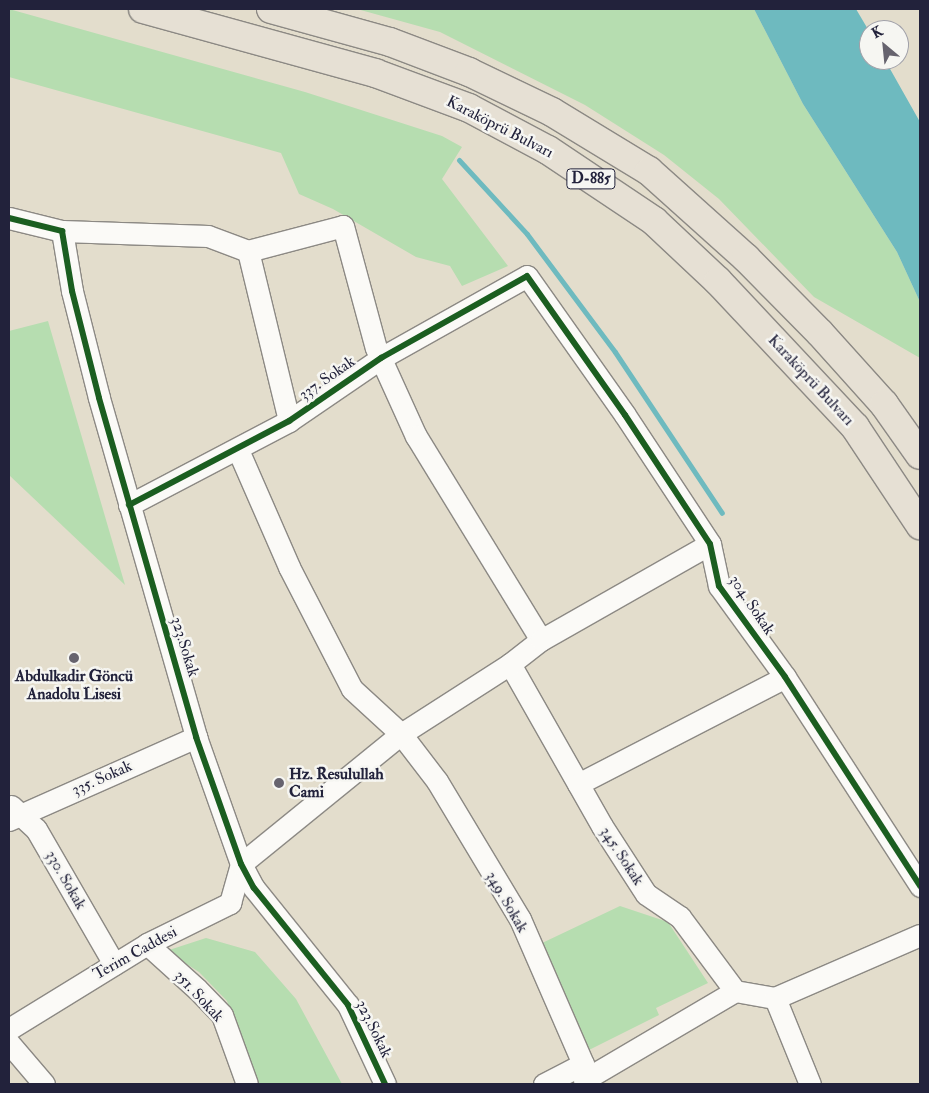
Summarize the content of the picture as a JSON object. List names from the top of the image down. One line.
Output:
{"streets":{"highway":["Karaköprü Bulvarı","D-885"],"street":["337. Sokak","304. Sokak","323.Sokak","335. Sokak","345. Sokak","330. Sokak","349. Sokak","Terim Caddesi","351. Sokak"]},"crossings":[["337. Sokak","304. Sokak"],["337. Sokak","323.Sokak"],["337. Sokak","349. Sokak"],["323.Sokak","335. Sokak"],["323.Sokak","Terim Caddesi"],["335. Sokak","330. Sokak"],["330. Sokak","Terim Caddesi"],["Terim Caddesi","351. Sokak"]],"places":["Abdulkadir Göncü Anadolu Lisesi","Hz. Resulullah Cami"],"north":"top left"}
